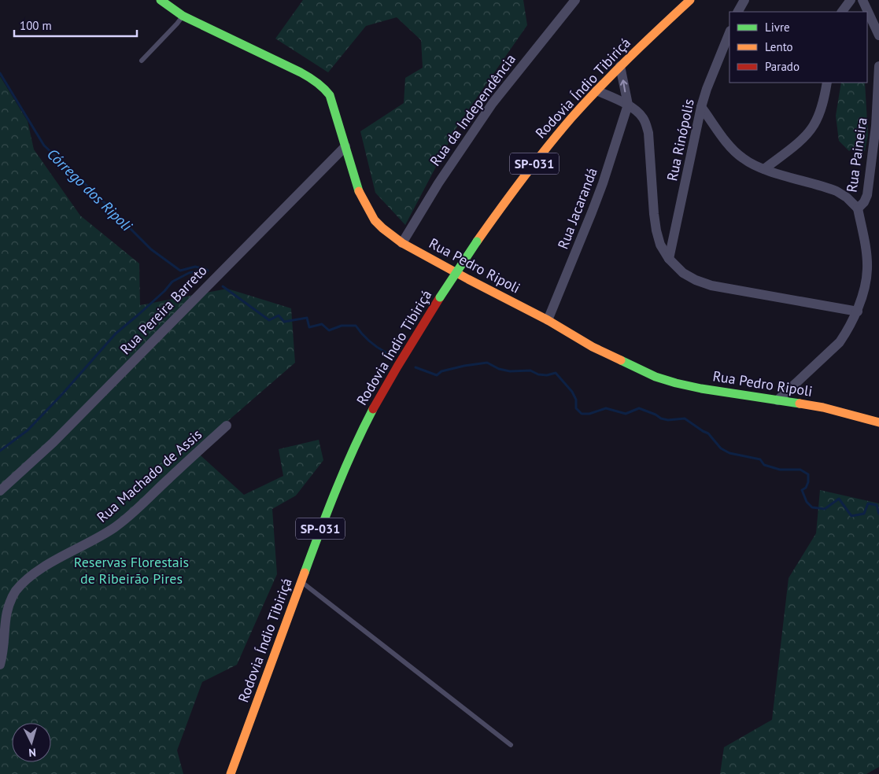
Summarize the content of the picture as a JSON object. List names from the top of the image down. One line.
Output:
{"streets":{"main road":["Rodovia Índio Tibiriçá","SP-031","Rua Pedro Ripoli"],"street":["Rua da Independência","Rua Rinópolis","Rua Paineira","Rua Jacarandá","Rua Pereira Barreto","Rua Machado de Assis"]},"crossings":[["Rua da Independência","Rua Pedro Ripoli"],["Rua Paineira","Rua Pedro Ripoli"],["Rua Jacarandá","Rua Pedro Ripoli"],["Rua Pedro Ripoli","Rua Pereira Barreto"]],"water":["Córrego dos Ripoli"],"parks":["Reservas Florestais de Ribeirão Pires"],"legend":["Livre","Lento","Parado"],"scale_bar":"100 m","north":"bottom"}
